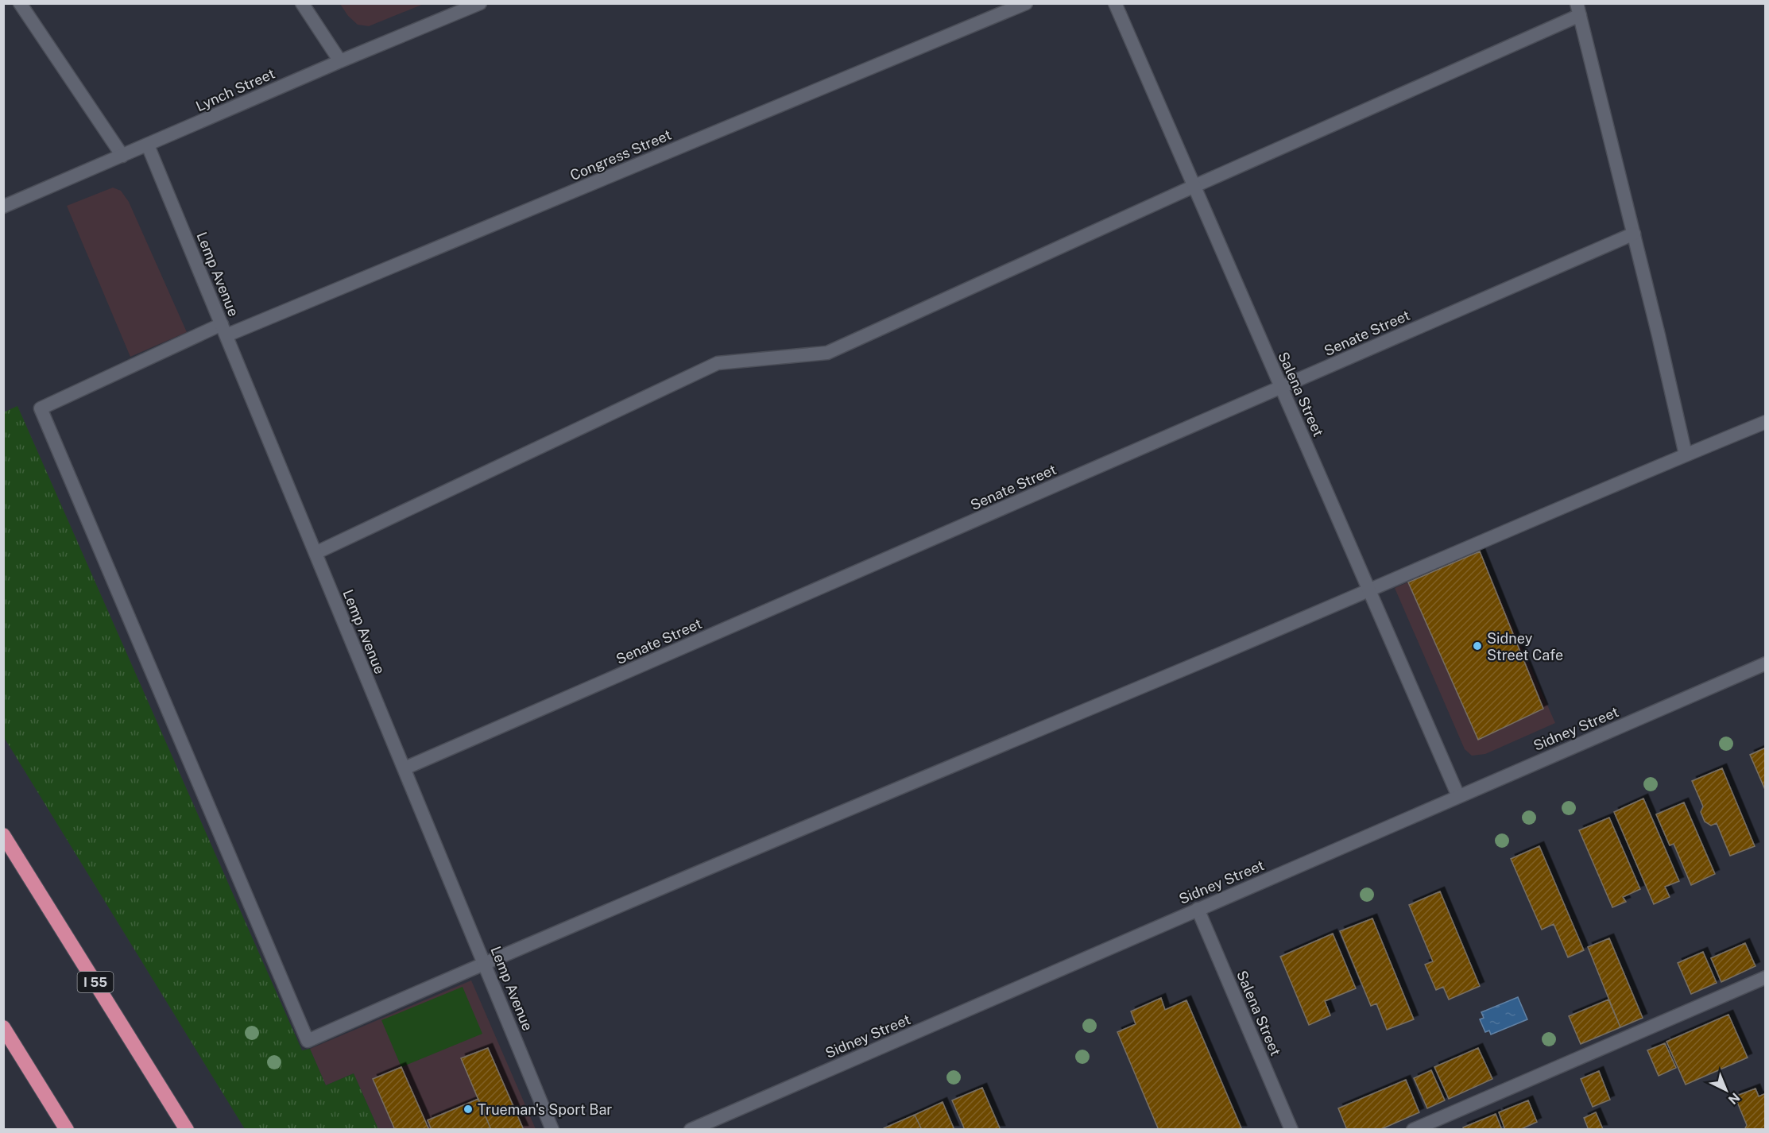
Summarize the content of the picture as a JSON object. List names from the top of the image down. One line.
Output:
{"streets":{"highway":["I 55"],"street":["Lynch Street","Congress Street","Lemp Avenue","Senate Street","Salena Street","Sidney Street"]},"crossings":[["Lynch Street","Lemp Avenue"],["Congress Street","Lemp Avenue"],["Lemp Avenue","Senate Street"],["Senate Street","Salena Street"],["Salena Street","Sidney Street"]],"places":["Sidney Street Cafe","Trueman's Sport Bar"],"north":"bottom right"}
